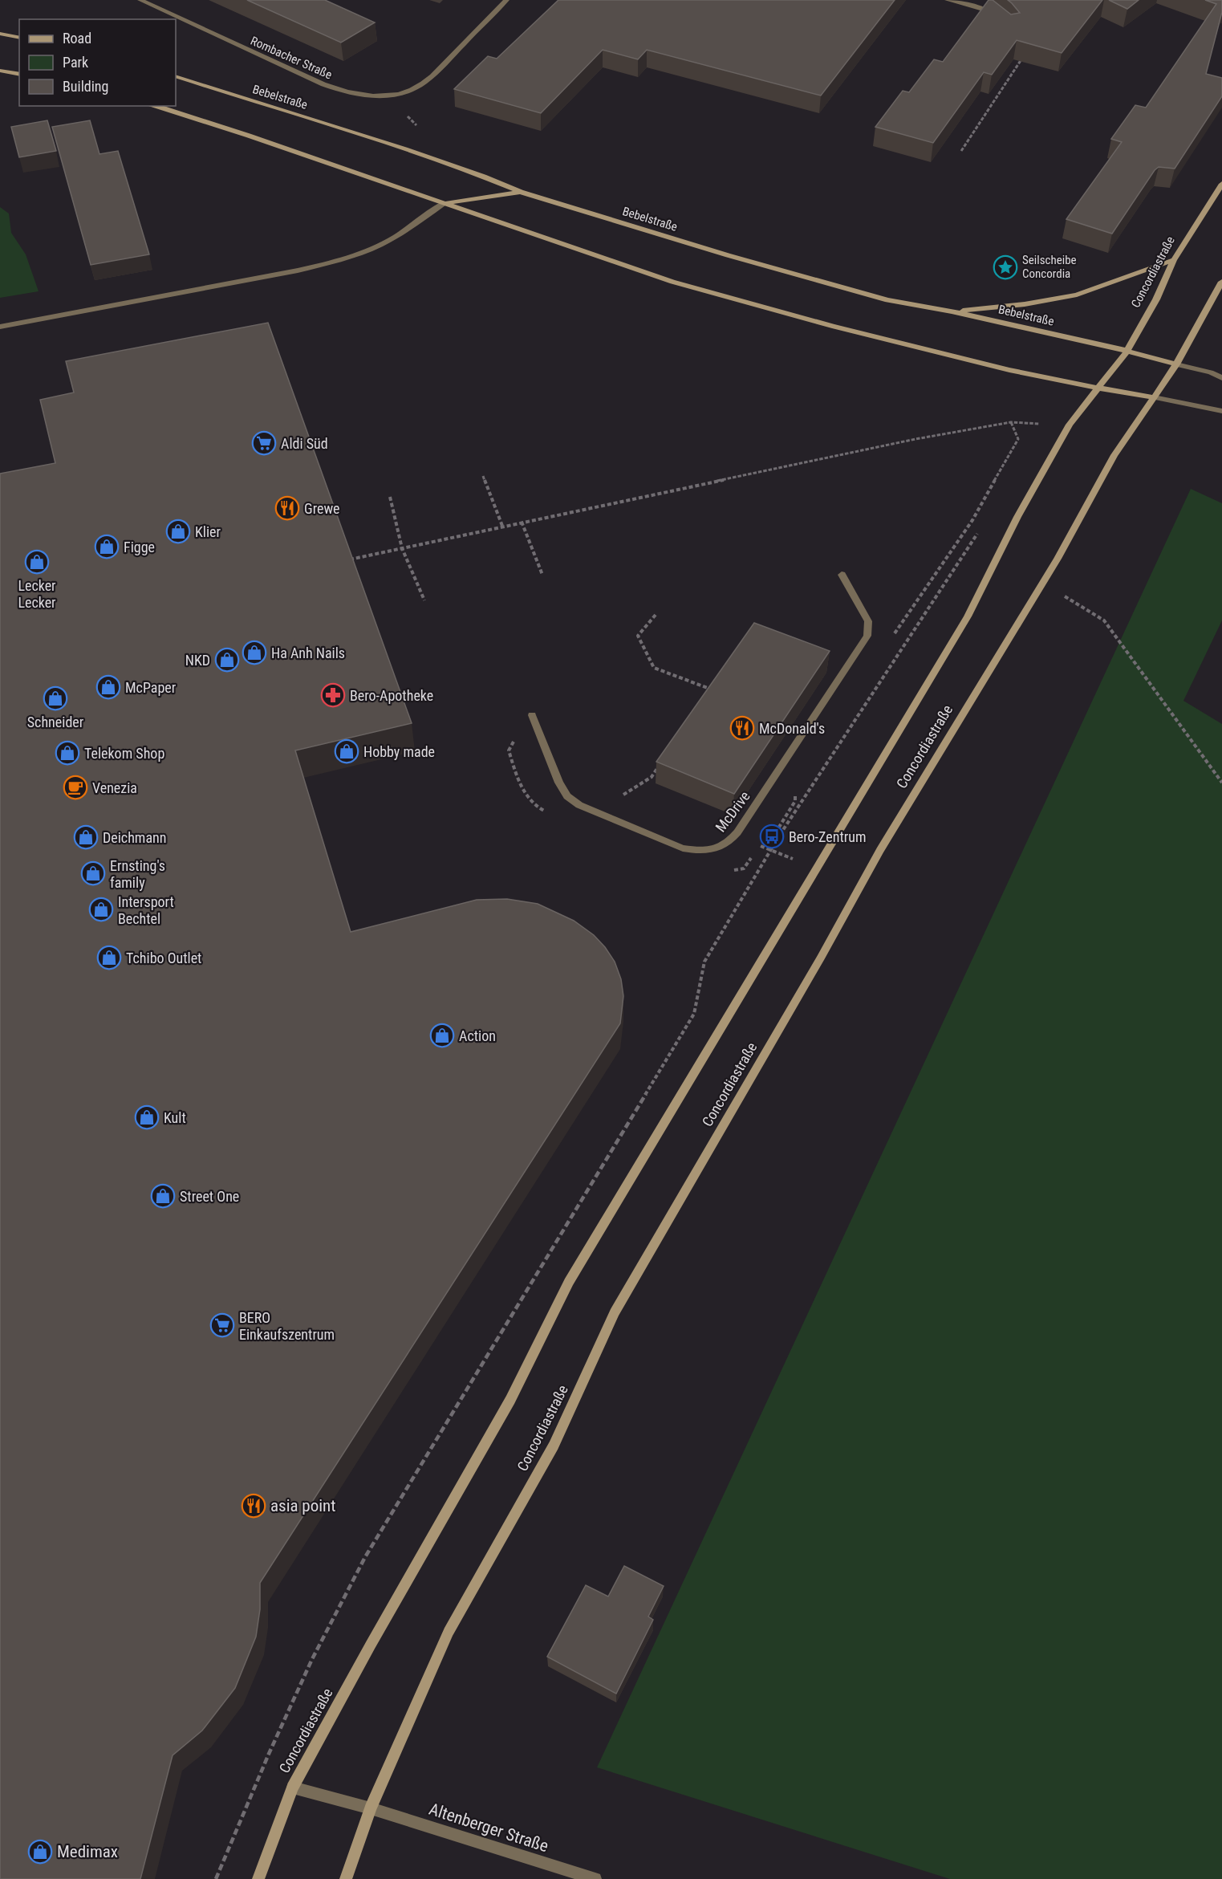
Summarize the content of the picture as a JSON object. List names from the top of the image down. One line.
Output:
{"streets":{"street":["Rombacher Straße","Bebelstraße","Concordiastraße","McDrive","Altenberger Straße"]},"crossings":[["Bebelstraße","Concordiastraße"],["Concordiastraße","Altenberger Straße"]],"places":{"place":["Seilscheibe Concordia"],"supermarket":["Aldi Süd","BERO Einkaufszentrum"],"restaurant":["Grewe","McDonald's","asia point"],"shop":["Klier","Figge","Lecker Lecker","Ha Anh Nails","NKD","McPaper","Schneider","Hobby made","Telekom Shop","Deichmann","Ernsting's family","Intersport Bechtel","Tchibo Outlet","Action","Kult","Street One","Medimax"],"pharmacy":["Bero-Apotheke"],"cafe":["Venezia"],"bus stop":["Bero-Zentrum"]},"legend":["Road","Park","Building"]}
